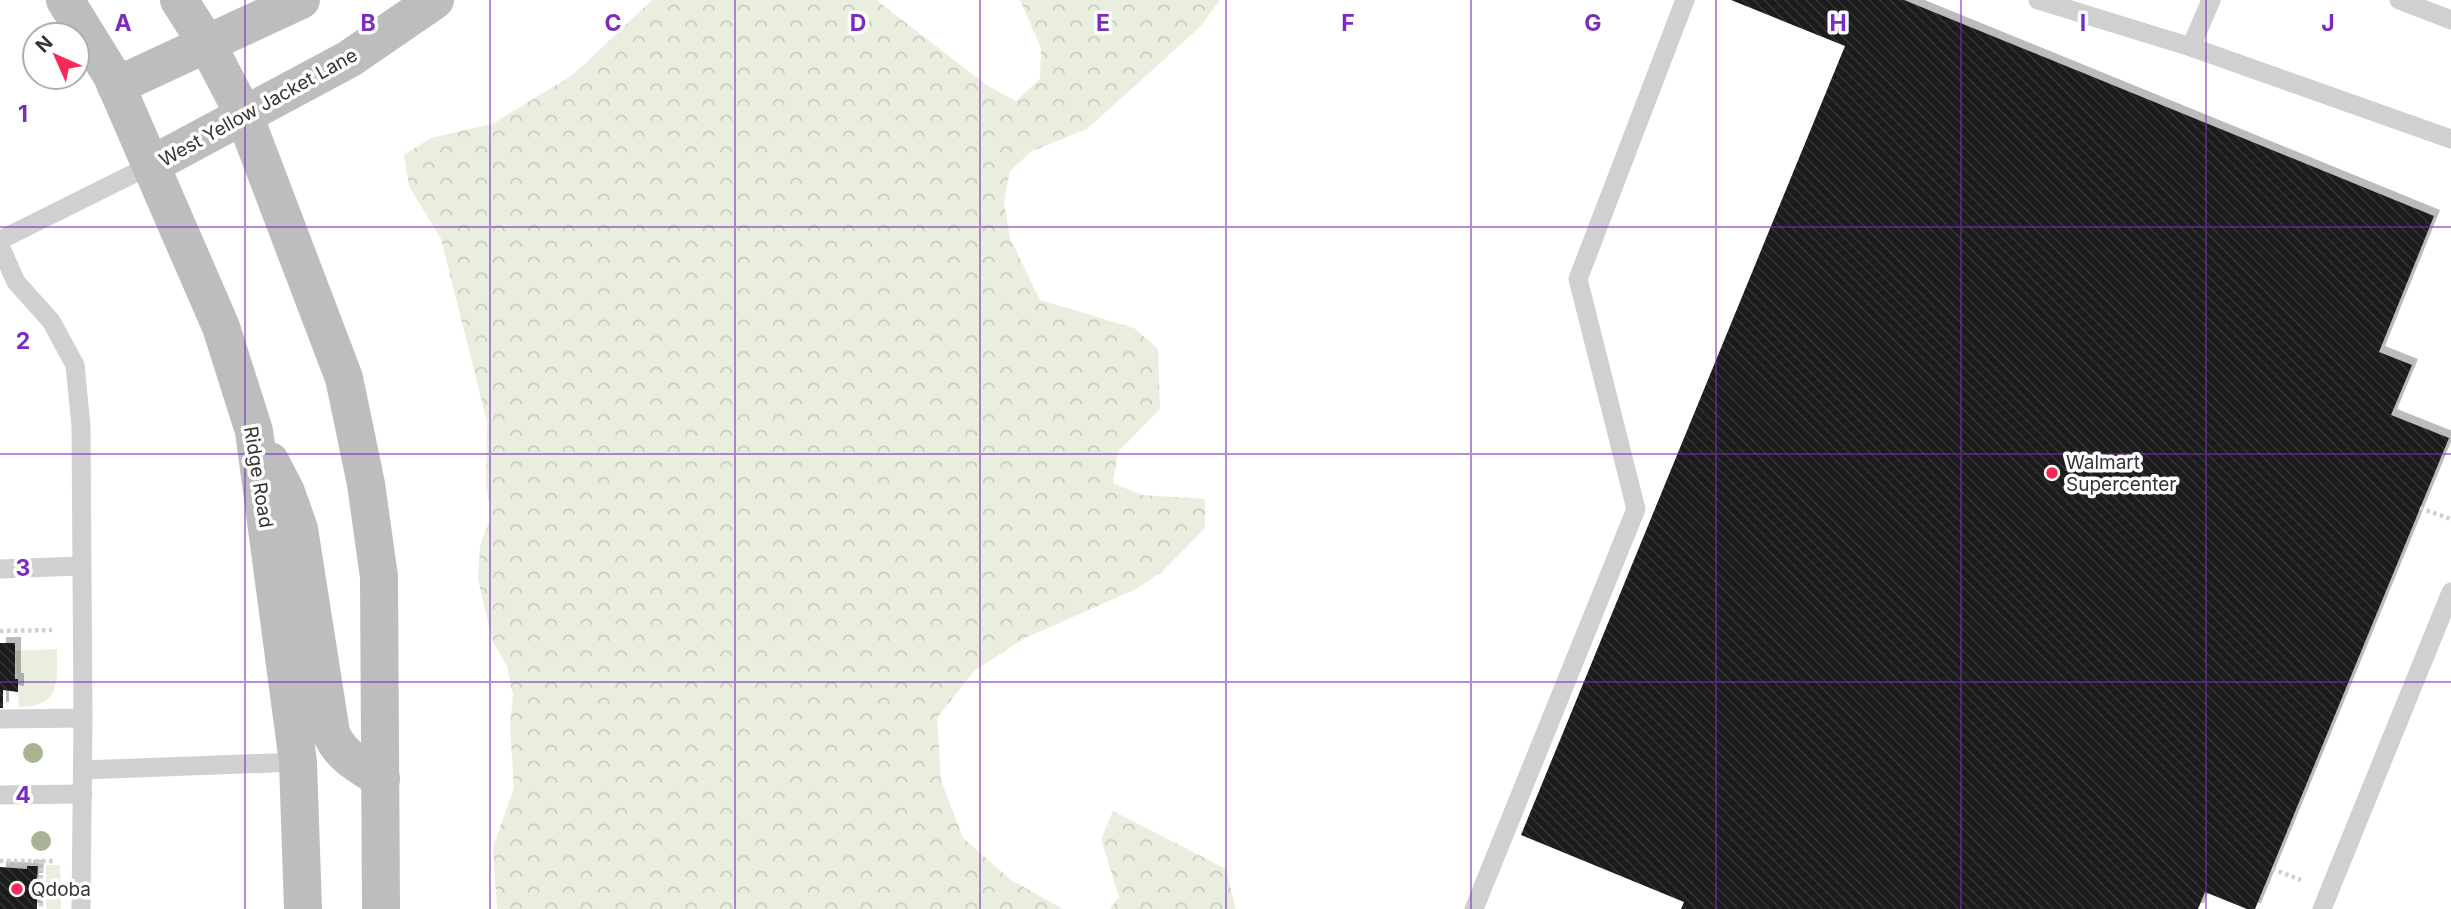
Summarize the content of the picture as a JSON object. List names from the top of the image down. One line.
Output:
{"streets":{"main road":["West Yellow Jacket Lane","Ridge Road"]},"crossings":[["West Yellow Jacket Lane","Ridge Road"]],"places":["Walmart Supercenter","Qdoba"],"north":"top left","grid":{"columns":["A","B","C","D","E","F","G","H","I","J"],"rows":["1","2","3","4"]}}
